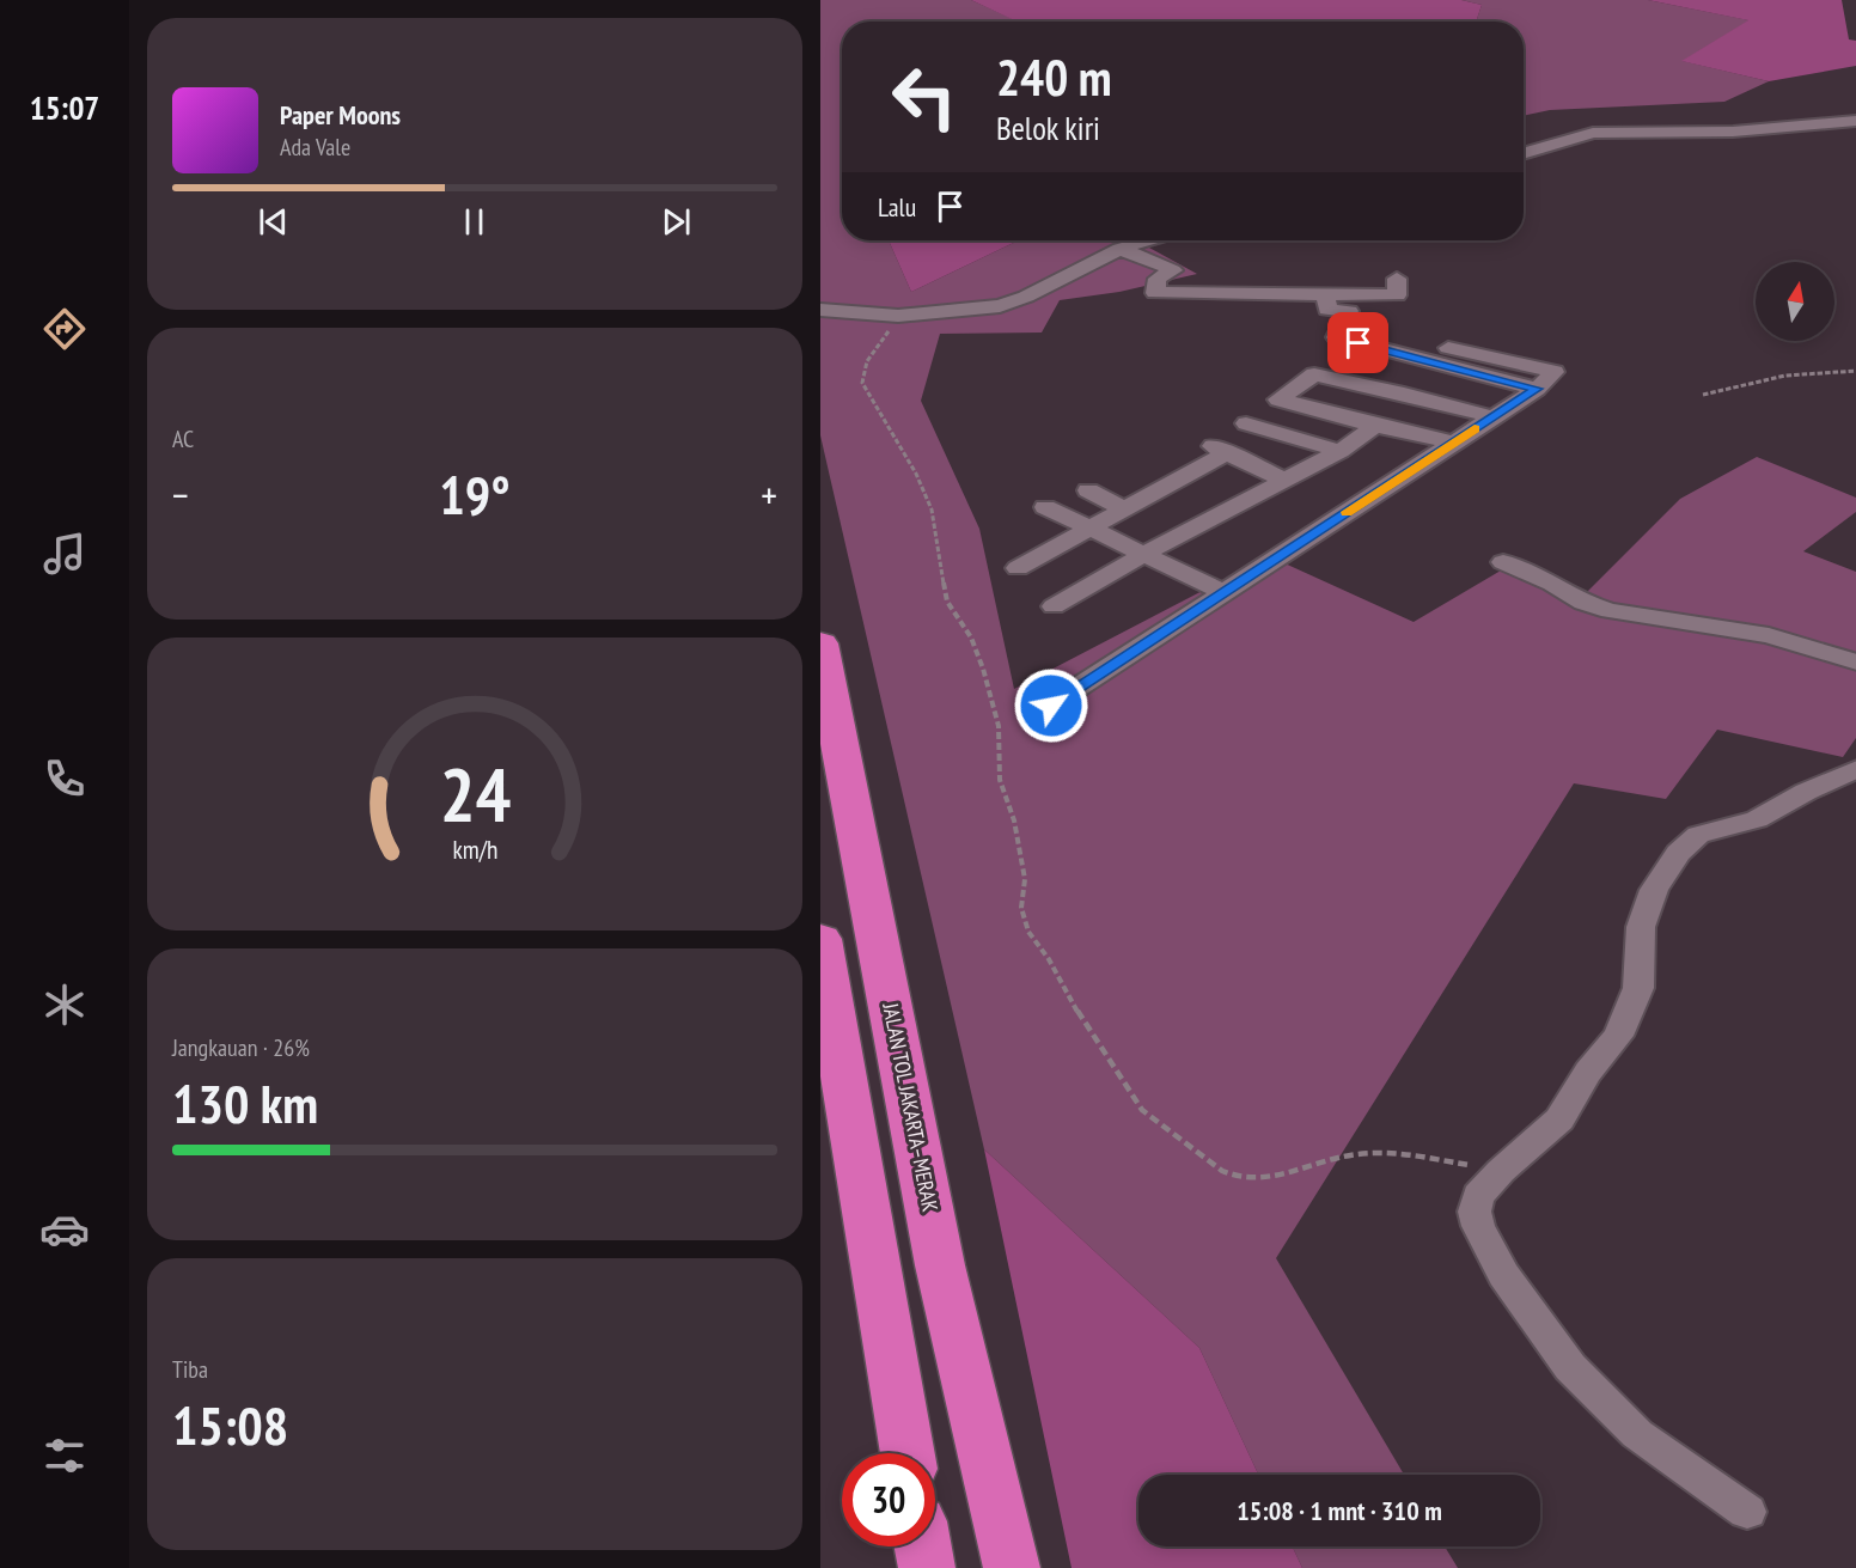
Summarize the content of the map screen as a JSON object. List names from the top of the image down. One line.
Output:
{"streets":{"highway":["JALAN TOL JAKARTA–MERAK"]},"north":"top","page":{"tabs":"15:07","turn":["240 m","Belok kiri"],"song":["Paper Moons","Ada Vale"],"then":"Lalu","tile":["AC",["Jangkauan · 26%","130 km"],["Tiba","15:08"]],"heat":["−","19°","+"],"limit":"30","trip":"15:08 · 1 mnt · 310 m","gauge":["24","km/h"]}}
